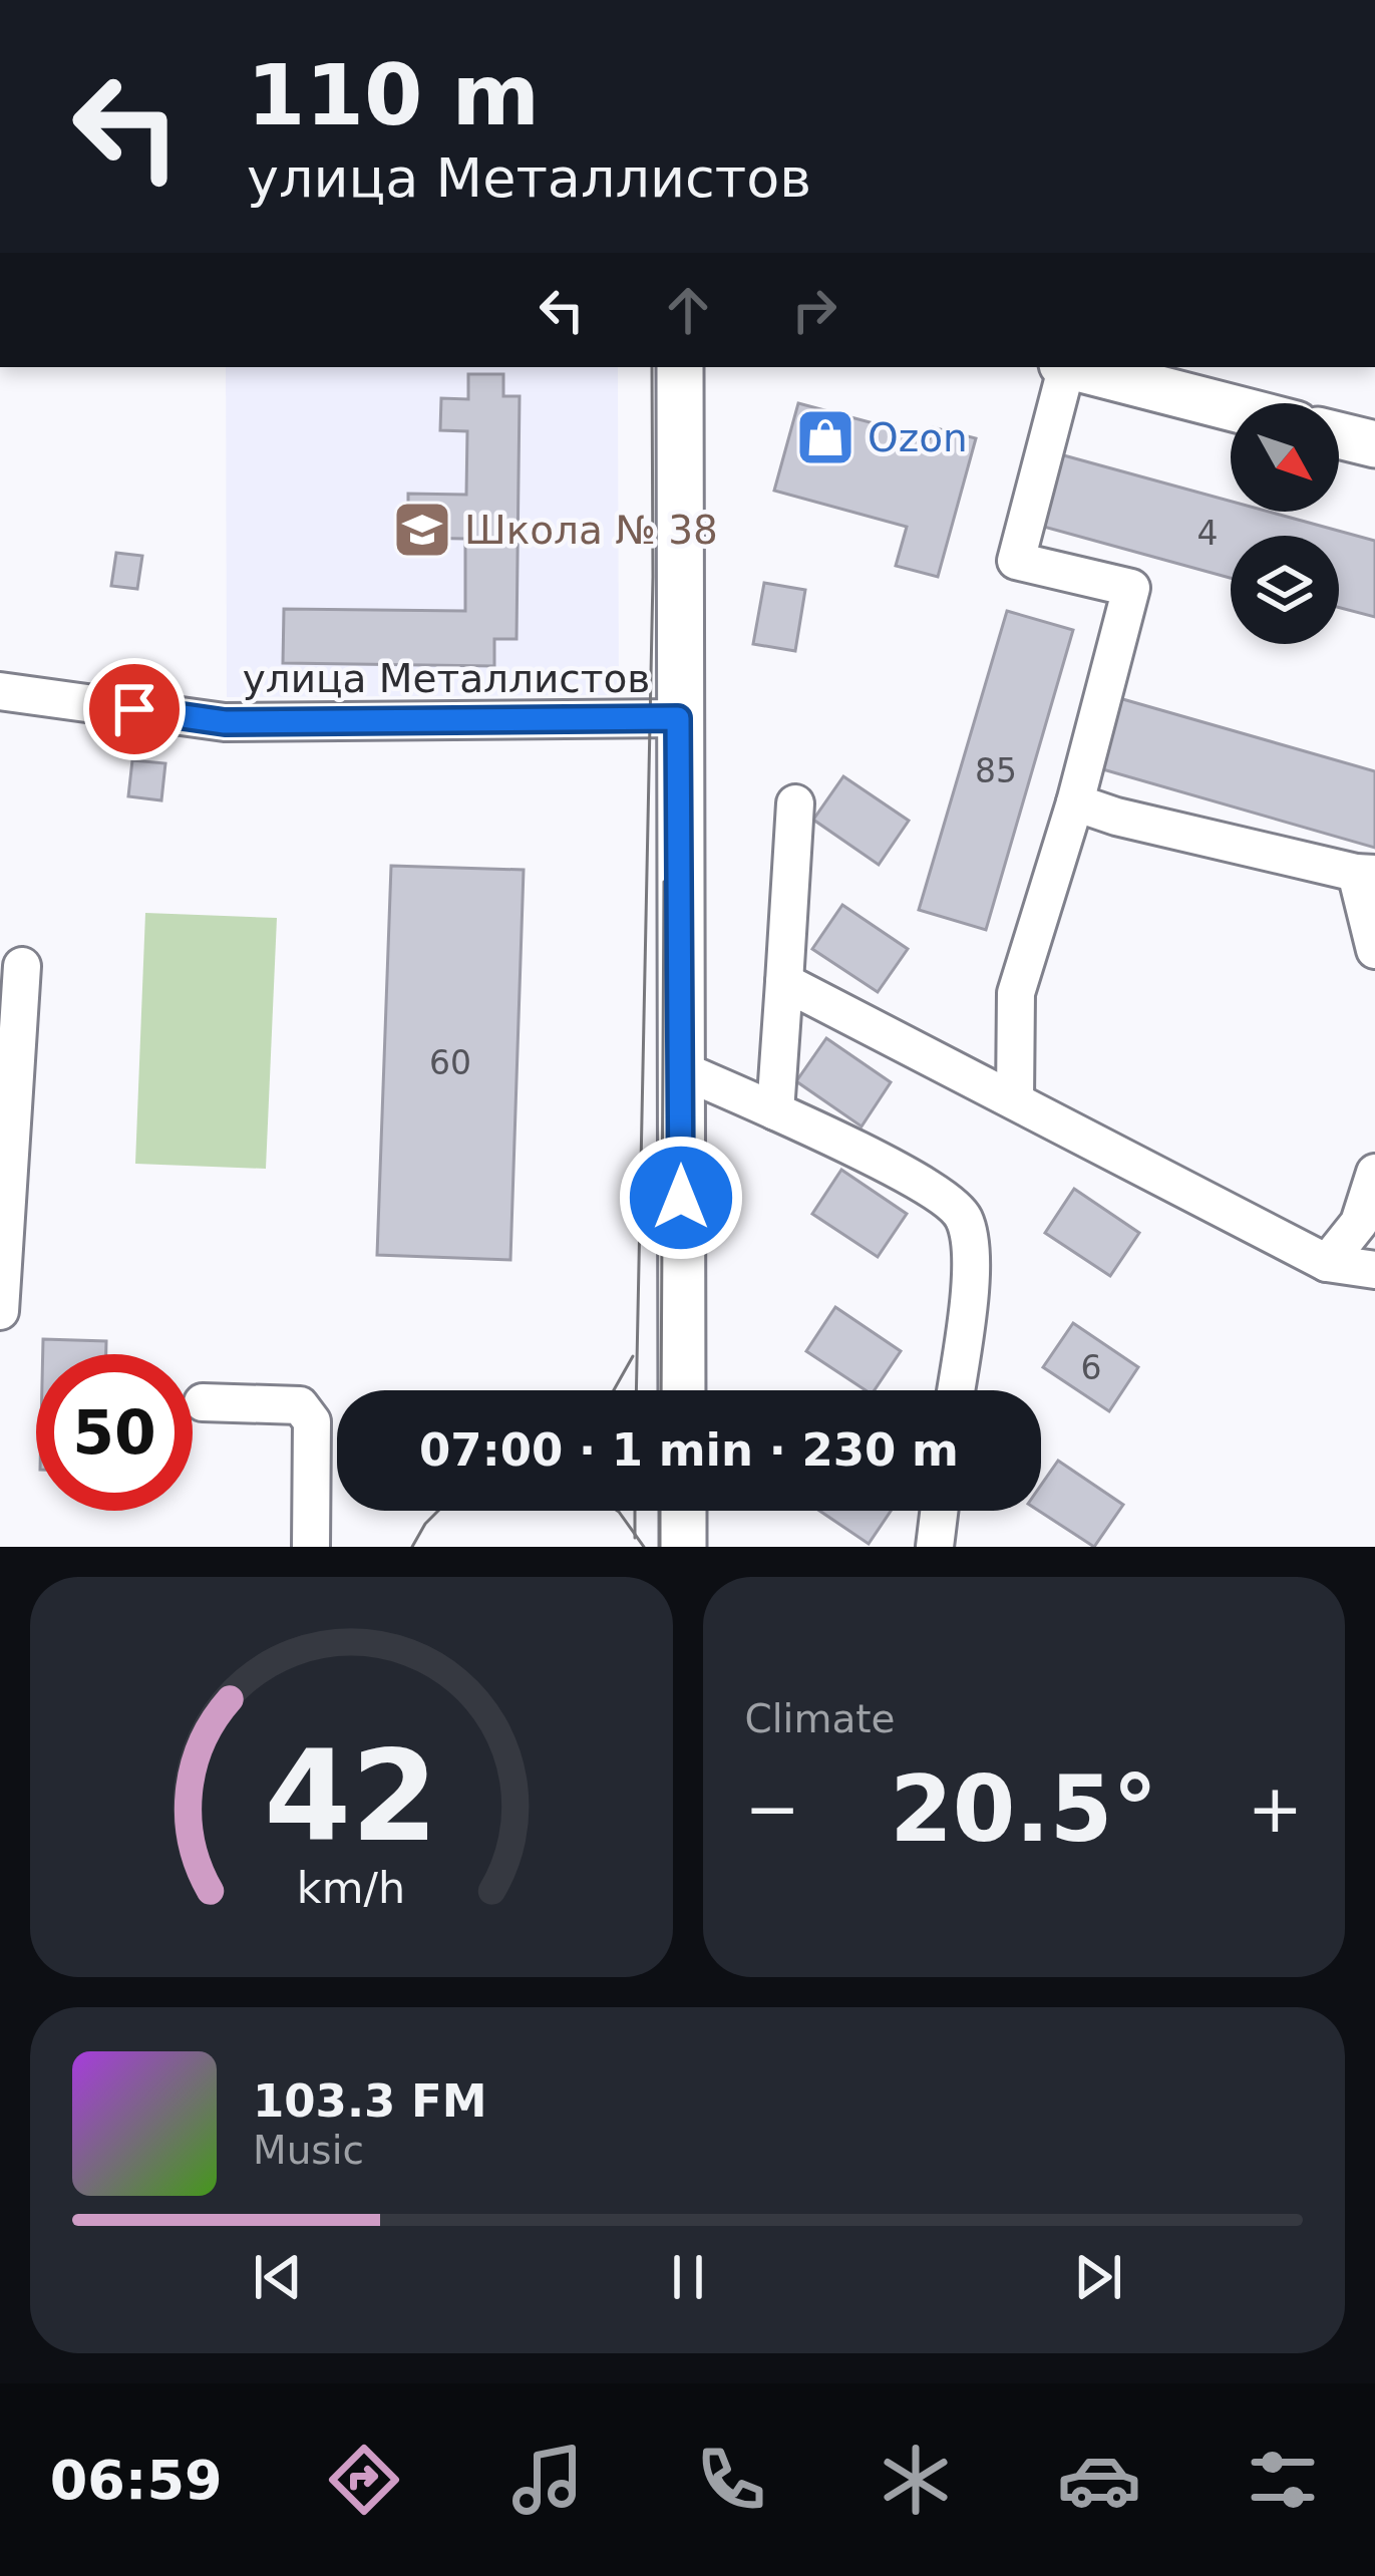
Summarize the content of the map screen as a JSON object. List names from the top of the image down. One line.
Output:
{"streets":{"street":["улица Металлистов"]},"places":{"shop":["Ozon"],"school or university":["Школа № 38"]},"house_numbers":["4","85","60","6"],"north":"bottom right","page":{"turn":["110 m","улица Металлистов"],"limit":"50","trip":"07:00 · 1 min · 230 m","tile":"Climate","heat":["−","20.5°","+"],"song":["103.3 FM","Music"],"tabs":"06:59","gauge":["42","km/h"]}}
